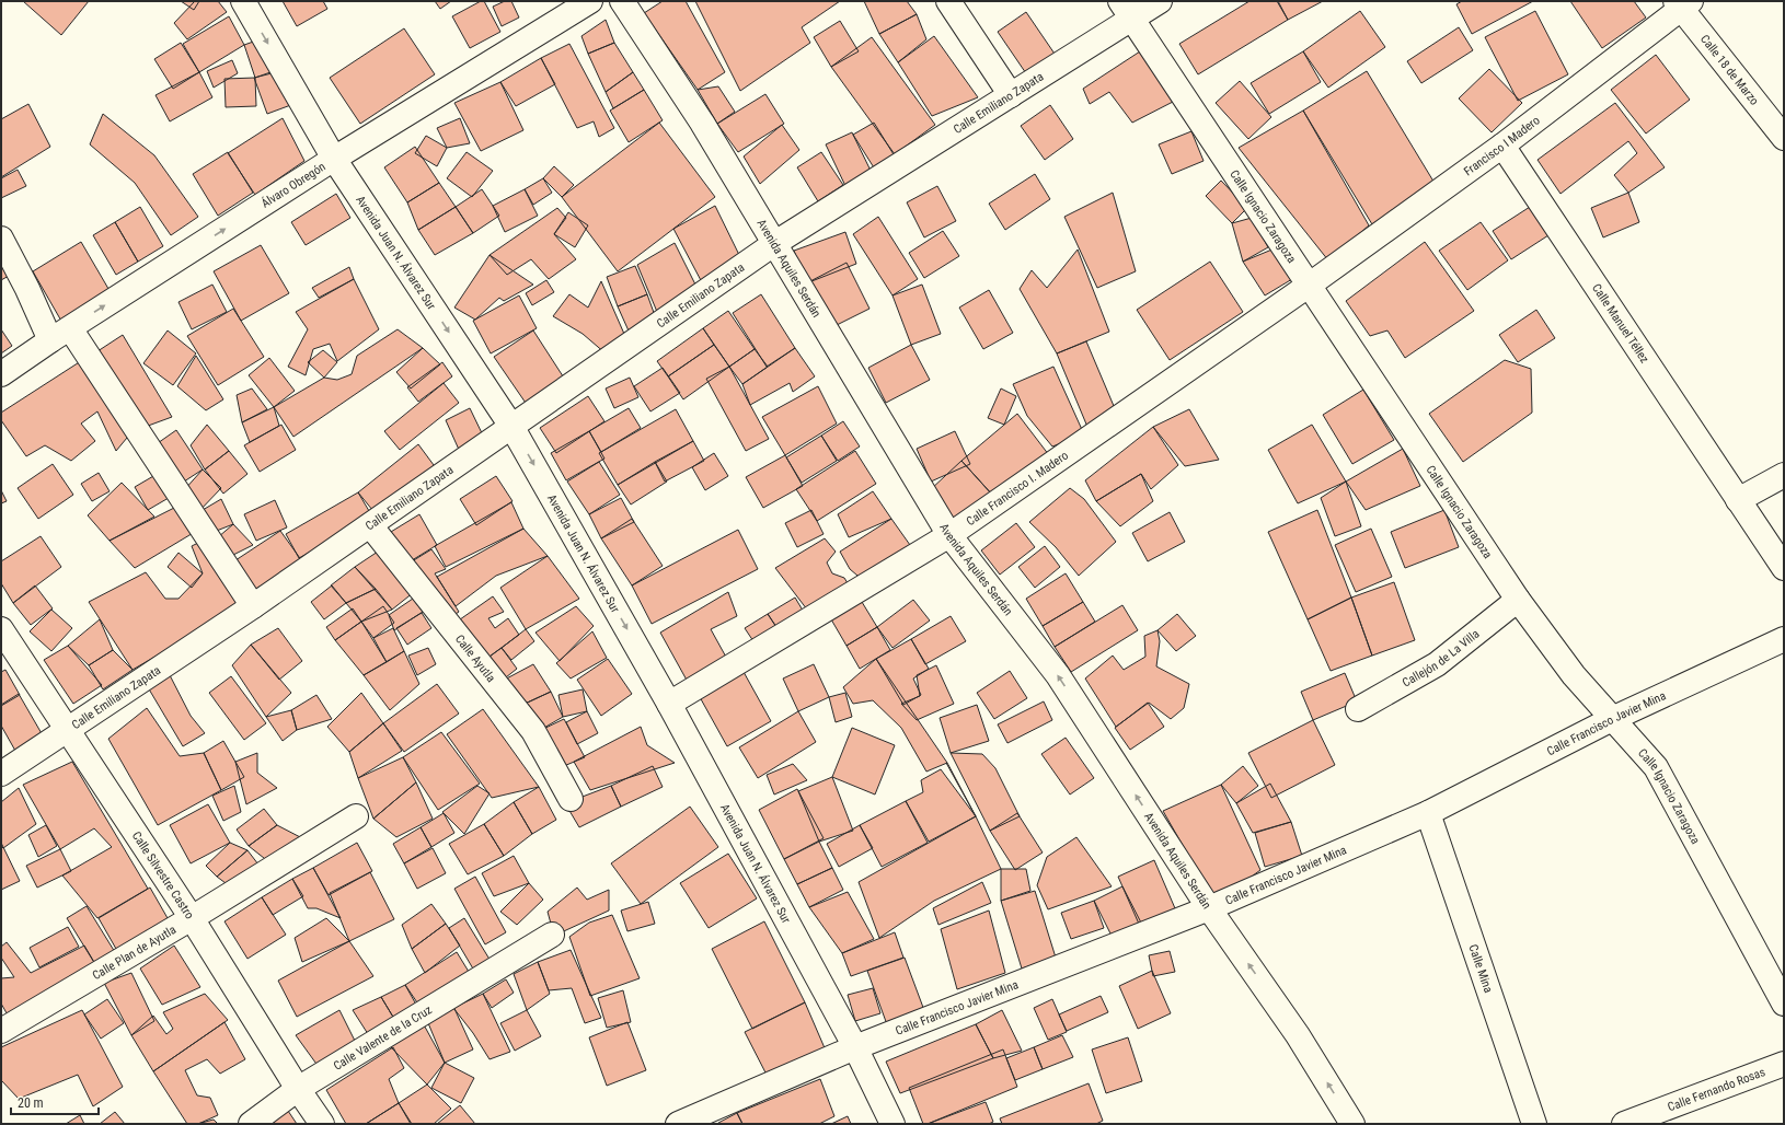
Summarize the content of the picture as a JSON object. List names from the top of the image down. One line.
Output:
{"streets":{"street":["Calle 18 de Marzo","Calle Emiliano Zapata","Francisco I Madero","Álvaro Obregón","Calle Ignacio Zaragoza","Avenida Juan N. Álvarez Sur","Avenida Aquiles Serdán","Calle Manuel Téllez","Calle Francisco I. Madero","Callejón de La Villa","Calle Ayutla","Calle Francisco Javier Mina","Calle Silvestre Castro","Calle Plan de Ayutla","Calle Mina","Calle Valente de la Cruz","Calle Fernando Rosas"]},"crossings":[["Calle 18 de Marzo","Francisco I Madero"],["Calle Emiliano Zapata","Calle Ignacio Zaragoza"],["Calle Emiliano Zapata","Avenida Juan N. Álvarez Sur"],["Calle Emiliano Zapata","Avenida Aquiles Serdán"],["Calle Emiliano Zapata","Calle Ayutla"],["Calle Emiliano Zapata","Calle Silvestre Castro"],["Francisco I Madero","Calle Ignacio Zaragoza"],["Francisco I Madero","Calle Manuel Téllez"],["Francisco I Madero","Calle Francisco I. Madero"],["Álvaro Obregón","Avenida Juan N. Álvarez Sur"],["Calle Ignacio Zaragoza","Calle Francisco I. Madero"],["Calle Ignacio Zaragoza","Callejón de La Villa"],["Calle Ignacio Zaragoza","Calle Francisco Javier Mina"],["Avenida Juan N. Álvarez Sur","Calle Francisco I. Madero"],["Avenida Juan N. Álvarez Sur","Calle Francisco Javier Mina"],["Avenida Aquiles Serdán","Calle Francisco I. Madero"],["Avenida Aquiles Serdán","Calle Francisco Javier Mina"],["Calle Francisco Javier Mina","Calle Mina"],["Calle Silvestre Castro","Calle Plan de Ayutla"],["Calle Silvestre Castro","Calle Valente de la Cruz"]],"one_way":["Álvaro Obregón","Avenida Juan N. Álvarez Sur","Avenida Aquiles Serdán"],"scale_bar":"20 m"}
